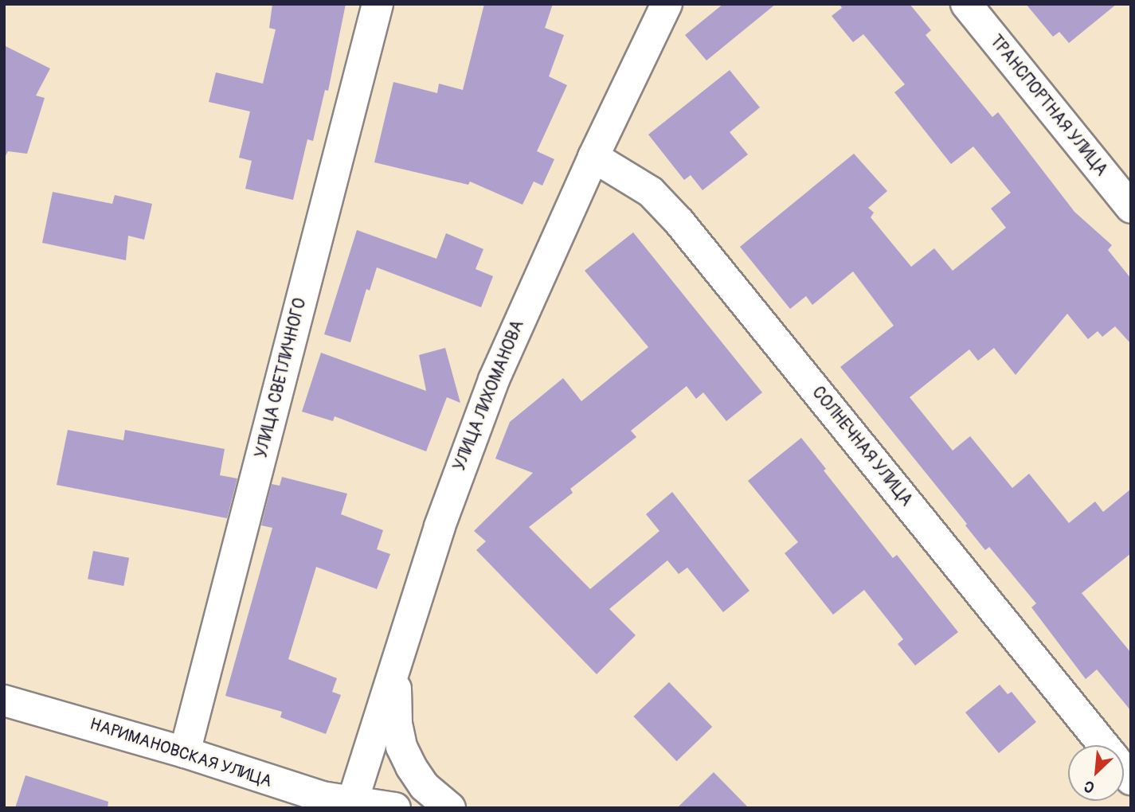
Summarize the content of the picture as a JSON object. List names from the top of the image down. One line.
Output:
{"streets":{"street":["ТРАНСПОРТНАЯ УЛИЦА","УЛИЦА СВЕТЛИЧНОГО","УЛИЦА ЛИХОМАНОВА","СОЛНЕЧНАЯ УЛИЦА","НАРИМАНОВСКАЯ УЛИЦА"]},"crossings":[["УЛИЦА СВЕТЛИЧНОГО","НАРИМАНОВСКАЯ УЛИЦА"],["УЛИЦА ЛИХОМАНОВА","СОЛНЕЧНАЯ УЛИЦА"],["УЛИЦА ЛИХОМАНОВА","НАРИМАНОВСКАЯ УЛИЦА"]],"north":"bottom left"}
